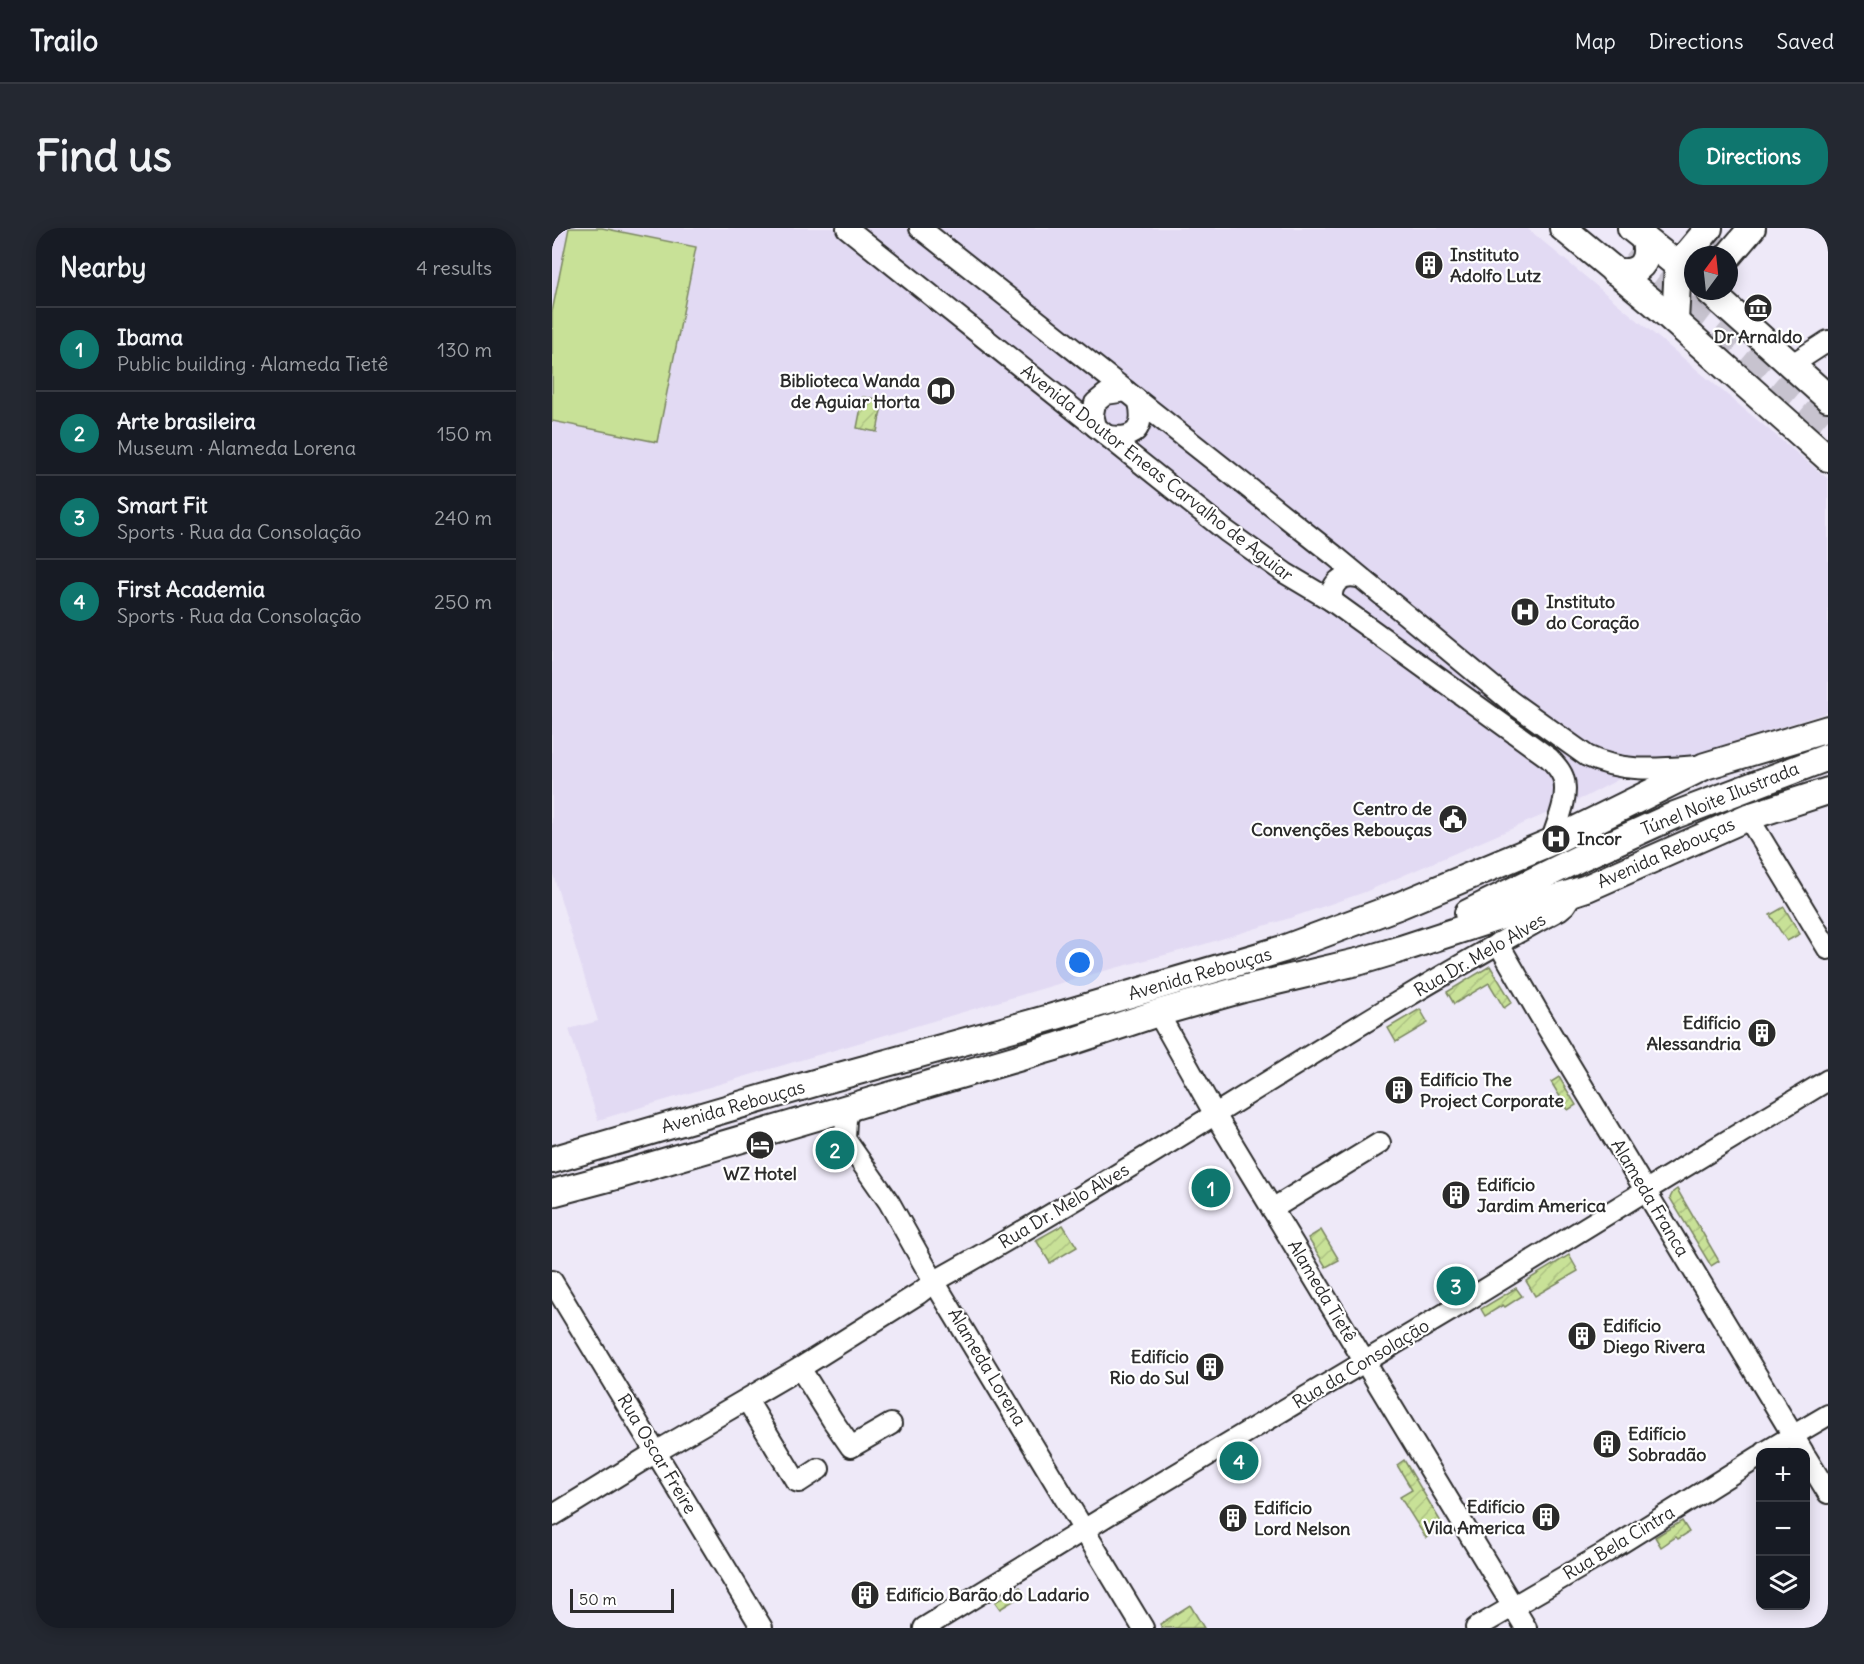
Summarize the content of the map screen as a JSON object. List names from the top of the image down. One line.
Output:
{"streets":{"main road":["Túnel Noite Ilustrada","Avenida Rebouças"],"street":["Avenida Doutor Eneas Carvalho de Aguiar","Rua Dr. Melo Alves","Alameda Franca","Alameda Tietê","Rua da Consolação","Alameda Lorena","Rua Oscar Freire","Rua Bela Cintra"]},"crossings":[["Avenida Doutor Eneas Carvalho de Aguiar","Avenida Rebouças"],["Túnel Noite Ilustrada","Avenida Rebouças"],["Avenida Rebouças","Rua Dr. Melo Alves"],["Avenida Rebouças","Alameda Tietê"],["Avenida Rebouças","Alameda Lorena"],["Rua Dr. Melo Alves","Alameda Franca"],["Rua Dr. Melo Alves","Alameda Tietê"],["Rua Dr. Melo Alves","Alameda Lorena"],["Rua Dr. Melo Alves","Rua Oscar Freire"],["Alameda Franca","Rua da Consolação"],["Alameda Tietê","Rua da Consolação"],["Alameda Tietê","Rua Bela Cintra"],["Rua da Consolação","Alameda Lorena"]],"places":{"building":["Instituto Adolfo Lutz","Edifício Alessandria","Edifício The Project Corporate","Edifício Jardim America","Edifício Diego Rivera","Edifício Rio do Sul","Edifício Sobradão","Edifício Vila America","Edifício Lord Nelson","Edifício Barão do Ladario"],"museum":["Dr Arnaldo"],"library":["Biblioteca Wanda de Aguiar Horta"],"hospital":["Instituto do Coração","Incor"],"public building":["Centro de Convenções Rebouças"],"hotel":["WZ Hotel"]},"scale_bar":"50 m","north":"top","page":{"header":"Trailo","nav":["Map","Directions","Saved"],"buttons":"Directions","title":"Find us","heading":["Nearby","4 results"],"list":[{"mark":"1","name":"Ibama","note":"Public building · Alameda Tietê","value":"130 m"},{"mark":"2","name":"Arte brasileira","note":"Museum · Alameda Lorena","value":"150 m"},{"mark":"3","name":"Smart Fit","note":"Sports · Rua da Consolação","value":"240 m"},{"mark":"4","name":"First Academia","note":"Sports · Rua da Consolação","value":"250 m"}],"pins":["2","1","3","4"],"map_buttons":["+","−"],"scale":"50 m"}}
